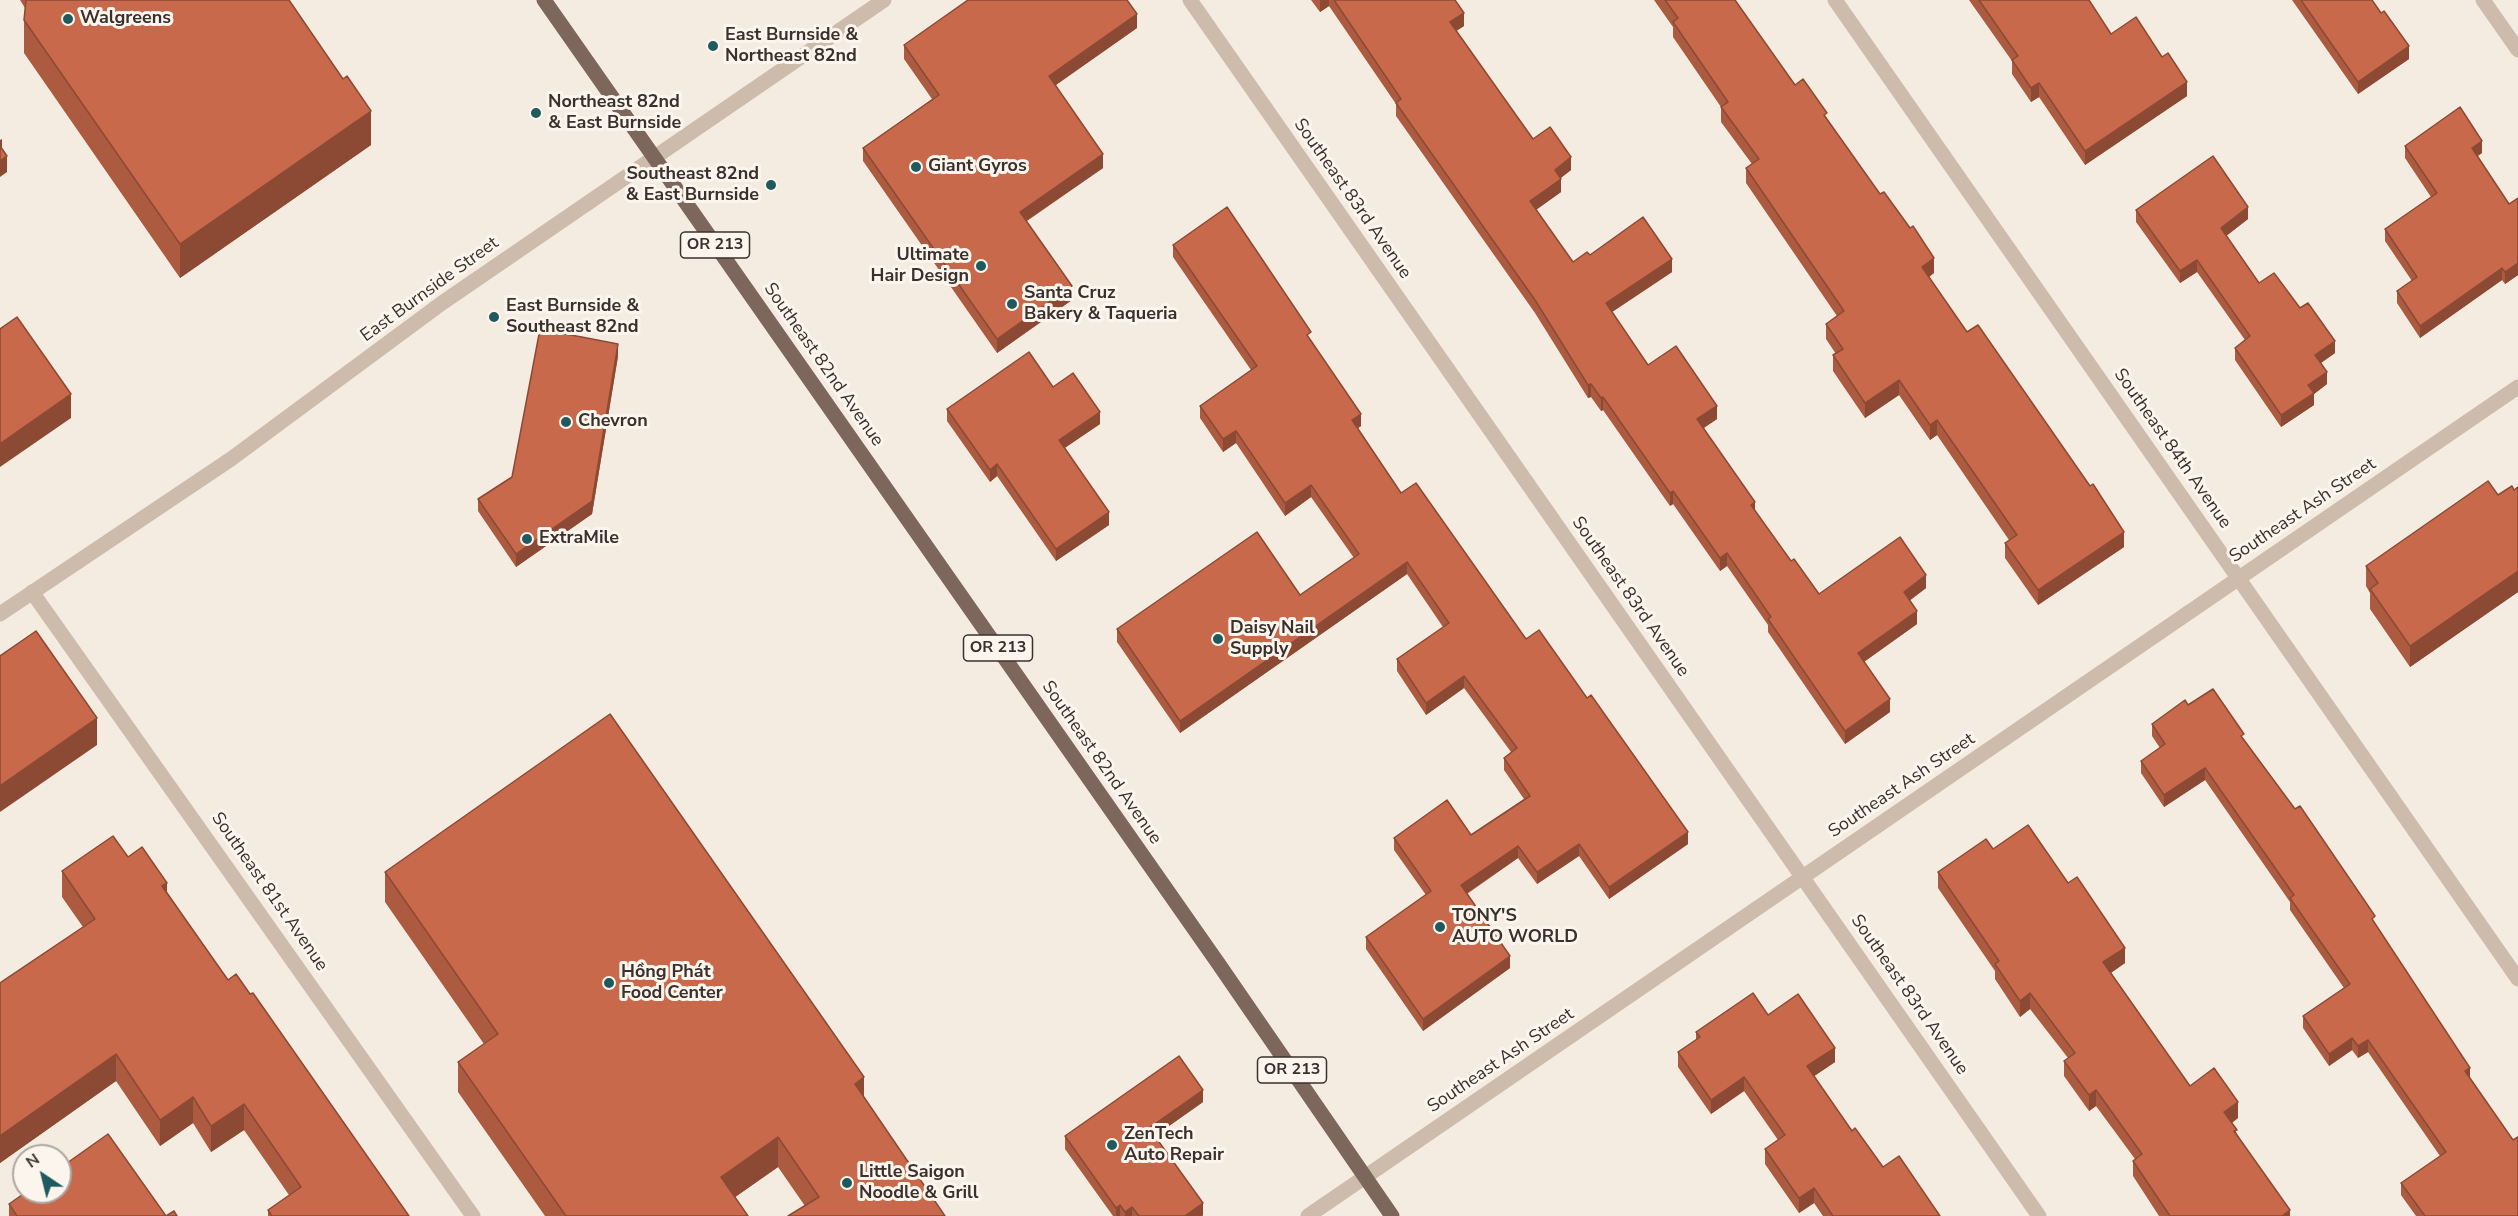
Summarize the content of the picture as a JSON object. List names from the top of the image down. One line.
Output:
{"streets":{"main road":["OR 213","Southeast 82nd Avenue"],"street":["Southeast 83rd Avenue","East Burnside Street","Southeast 84th Avenue","Southeast Ash Street","Southeast 81st Avenue"]},"crossings":[["Southeast 83rd Avenue","Southeast Ash Street"],["OR 213","East Burnside Street"],["OR 213","Southeast 82nd Avenue"],["East Burnside Street","Southeast 82nd Avenue"],["East Burnside Street","Southeast 81st Avenue"],["Southeast 82nd Avenue","Southeast Ash Street"],["Southeast 84th Avenue","Southeast Ash Street"]],"places":["Walgreens","East Burnside & Northeast 82nd","Northeast 82nd & East Burnside","Giant Gyros","Southeast 82nd & East Burnside","Ultimate Hair Design","Santa Cruz Bakery & Taqueria","East Burnside & Southeast 82nd","Chevron","ExtraMile","Daisy Nail Supply","TONY'S AUTO WORLD","Hồng Phát Food Center","ZenTech Auto Repair","Little Saigon Noodle & Grill"],"north":"top left"}
